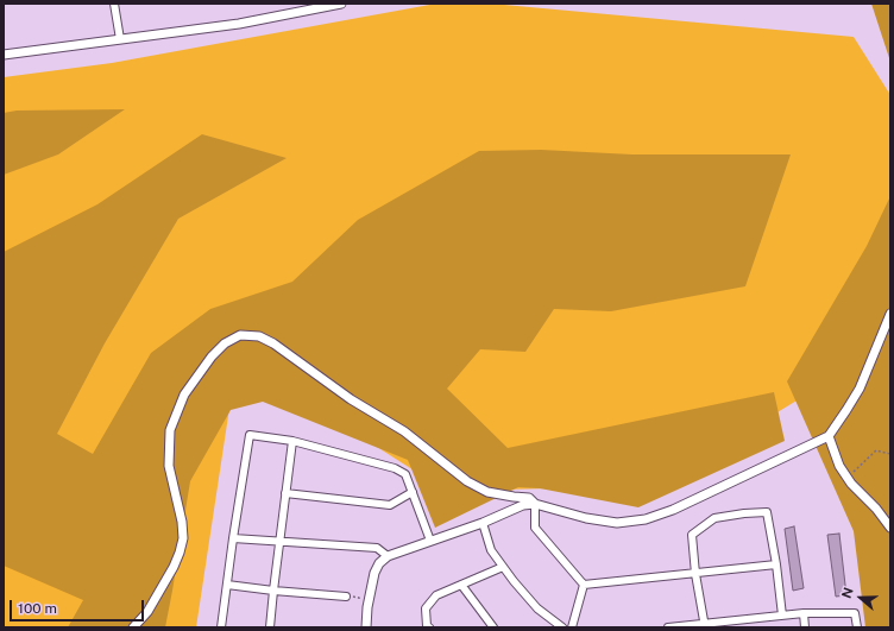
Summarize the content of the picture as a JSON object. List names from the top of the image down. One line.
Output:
{"scale_bar":"100 m","north":"left"}
